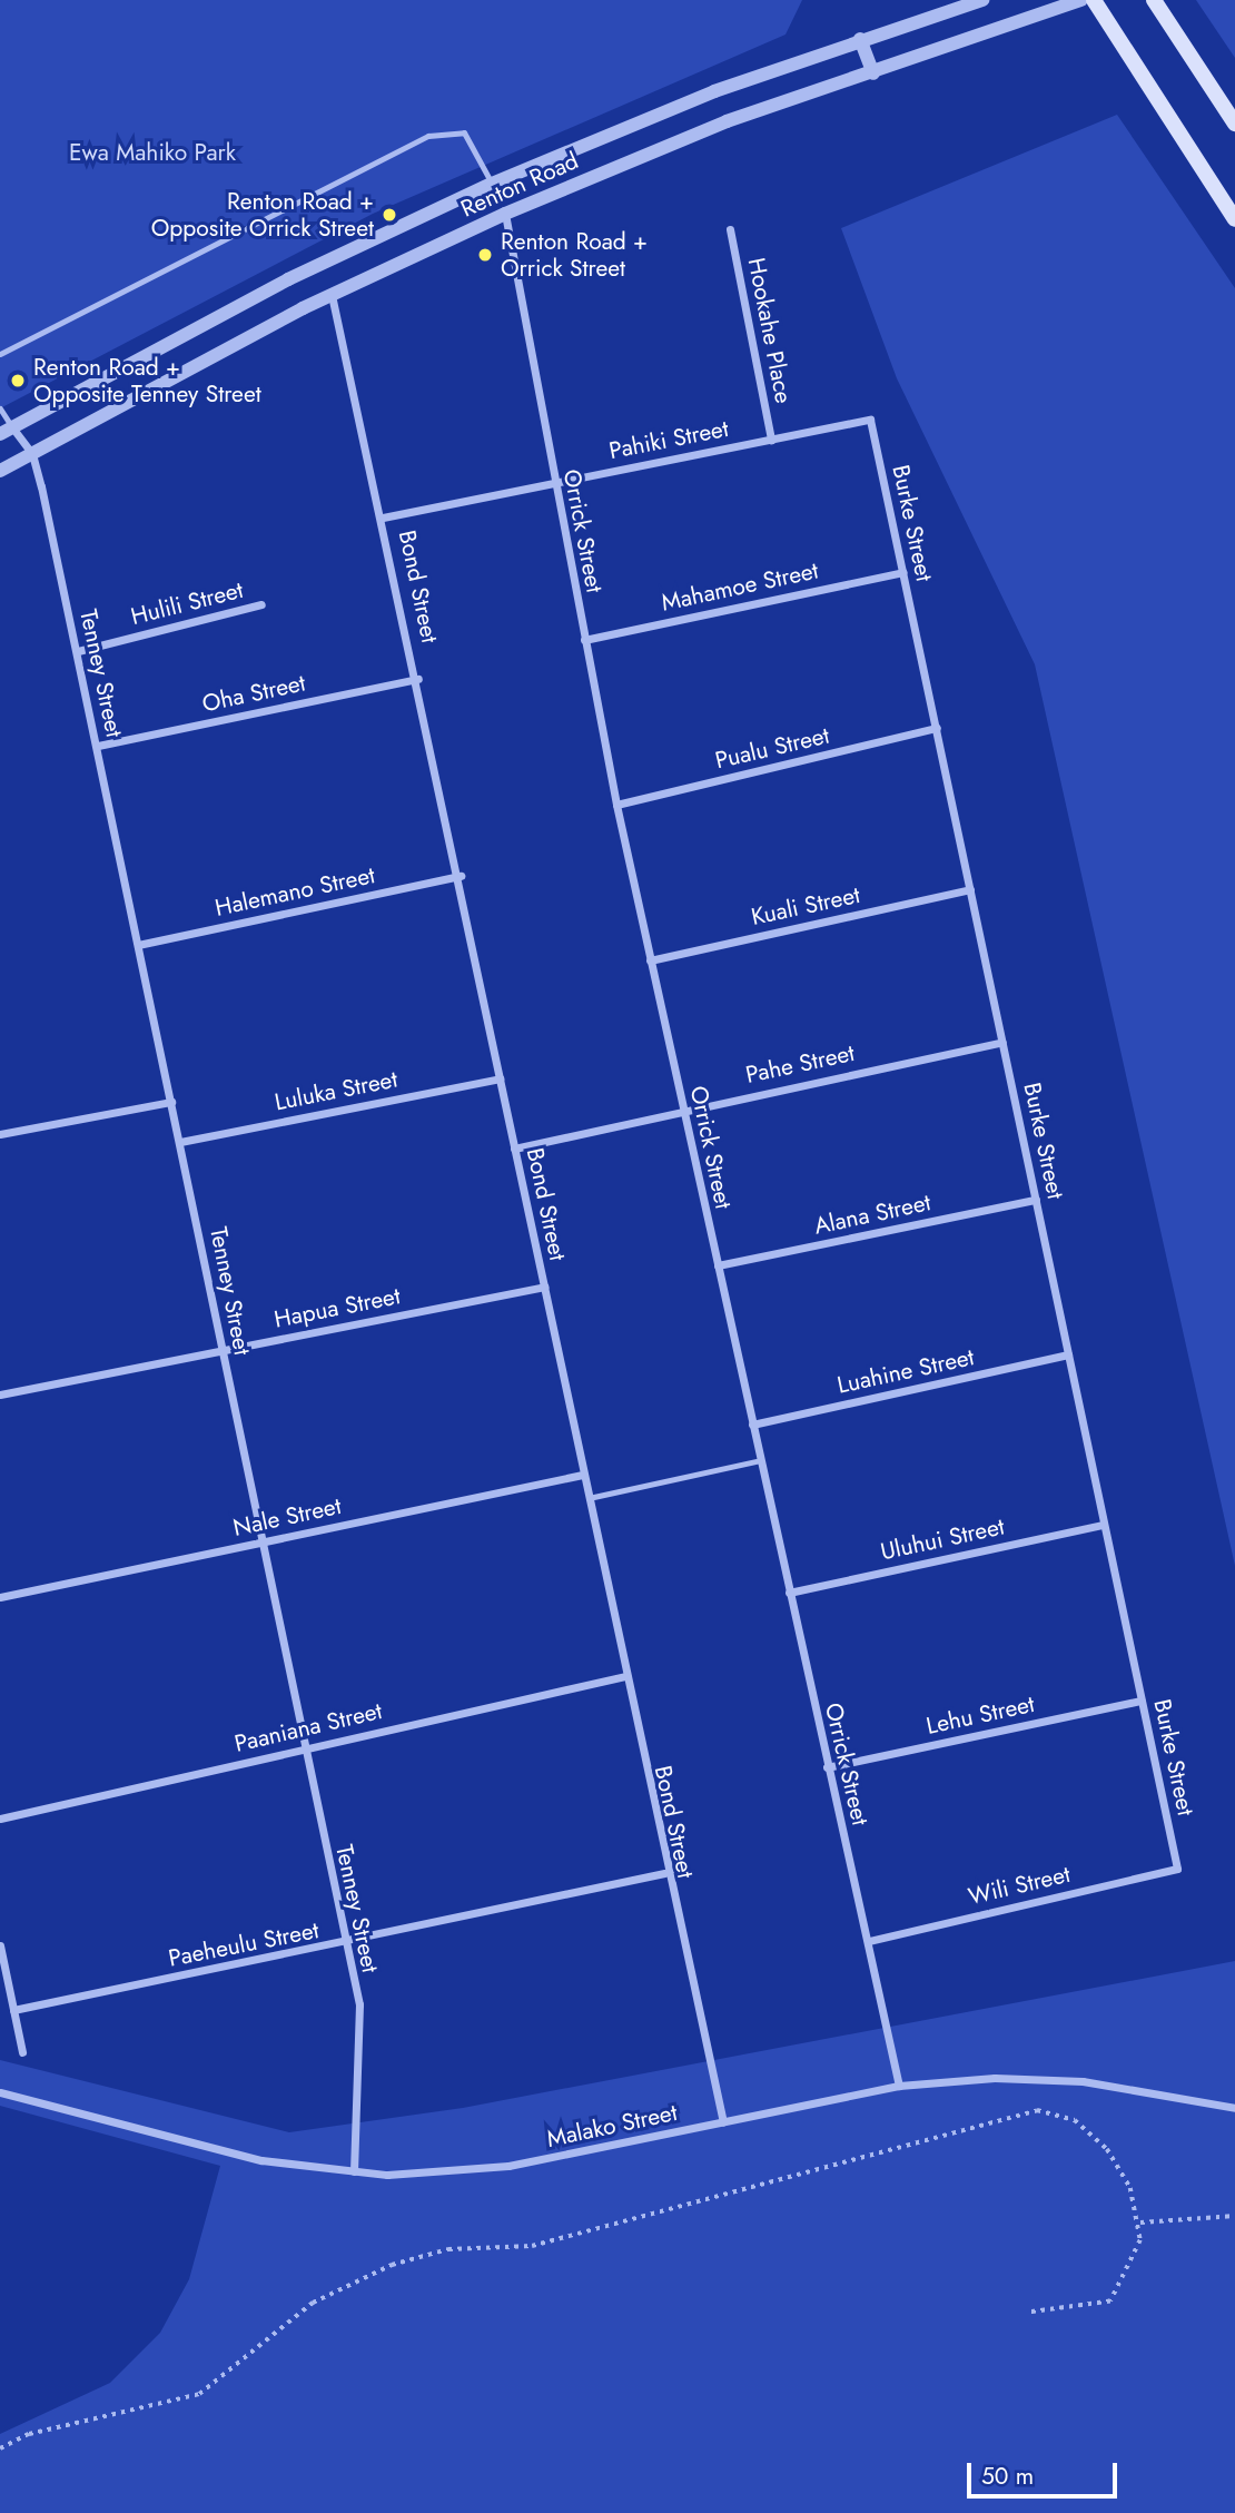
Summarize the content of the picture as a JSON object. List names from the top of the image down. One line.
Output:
{"streets":{"street":["Renton Road","Hookahe Place","Pahiki Street","Burke Street","Orrick Street","Bond Street","Mahamoe Street","Hulili Street","Tenney Street","Oha Street","Pualu Street","Halemano Street","Kuali Street","Pahe Street","Luluka Street","Alana Street","Hapua Street","Luahine Street","Nale Street","Uluhui Street","Lehu Street","Paaniana Street","Wili Street","Paeheulu Street","Malako Street"]},"crossings":[["Renton Road","Orrick Street"],["Renton Road","Bond Street"],["Renton Road","Tenney Street"],["Hookahe Place","Pahiki Street"],["Pahiki Street","Burke Street"],["Pahiki Street","Orrick Street"],["Pahiki Street","Bond Street"],["Burke Street","Mahamoe Street"],["Burke Street","Pualu Street"],["Burke Street","Kuali Street"],["Burke Street","Pahe Street"],["Burke Street","Alana Street"],["Burke Street","Luahine Street"],["Burke Street","Uluhui Street"],["Burke Street","Lehu Street"],["Burke Street","Wili Street"],["Orrick Street","Mahamoe Street"],["Orrick Street","Pualu Street"],["Orrick Street","Kuali Street"],["Orrick Street","Pahe Street"],["Orrick Street","Alana Street"],["Orrick Street","Luahine Street"],["Orrick Street","Uluhui Street"],["Orrick Street","Lehu Street"],["Orrick Street","Wili Street"],["Orrick Street","Malako Street"],["Bond Street","Oha Street"],["Bond Street","Halemano Street"],["Bond Street","Pahe Street"],["Bond Street","Luluka Street"],["Bond Street","Hapua Street"],["Bond Street","Nale Street"],["Bond Street","Paaniana Street"],["Bond Street","Paeheulu Street"],["Bond Street","Malako Street"],["Hulili Street","Tenney Street"],["Tenney Street","Oha Street"],["Tenney Street","Halemano Street"],["Tenney Street","Luluka Street"],["Tenney Street","Hapua Street"],["Tenney Street","Nale Street"],["Tenney Street","Paaniana Street"],["Tenney Street","Paeheulu Street"],["Tenney Street","Malako Street"]],"parks":["Ewa Mahiko Park"],"places":["Renton Road + Opposite Orrick Street","Renton Road + Orrick Street","Renton Road + Opposite Tenney Street"],"scale_bar":"50 m"}
